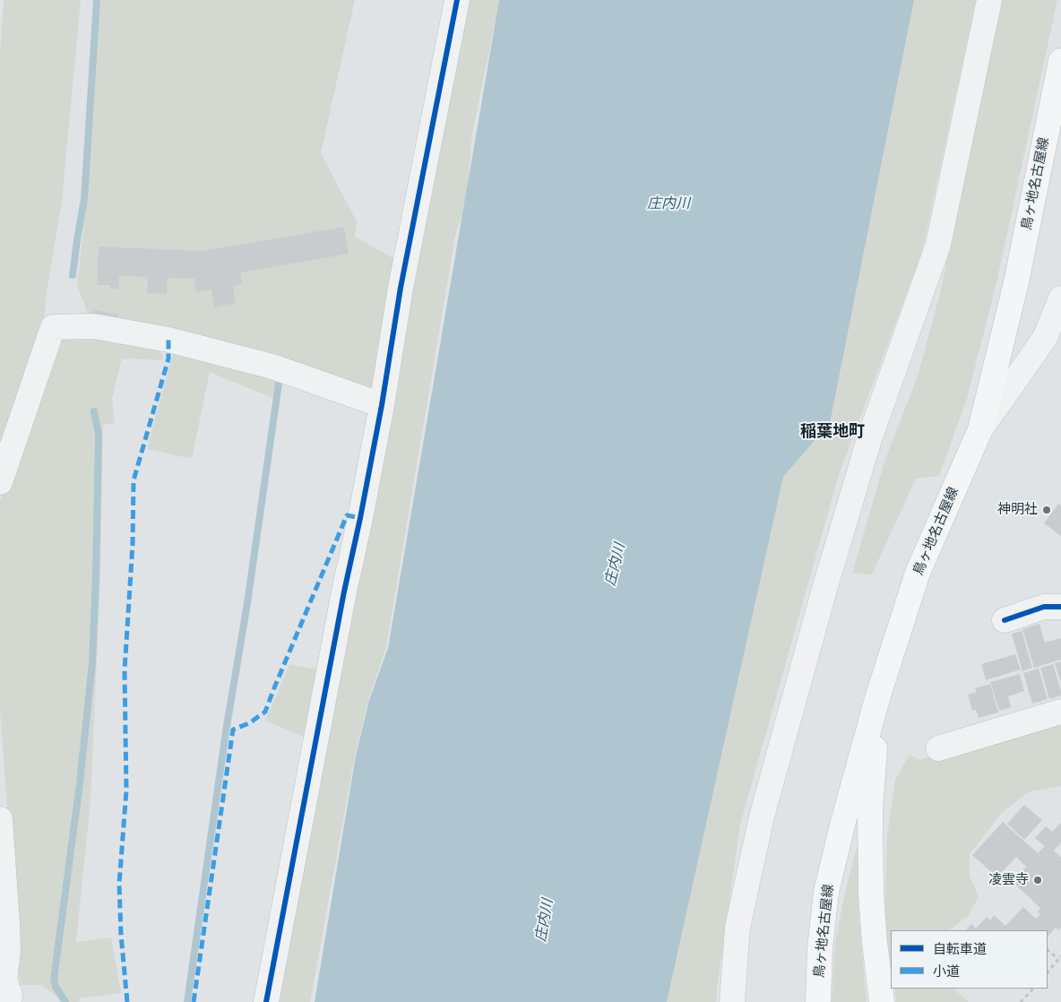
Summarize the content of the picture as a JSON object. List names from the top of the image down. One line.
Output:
{"streets":{"main road":["鳥ヶ地名古屋線"]},"districts":["稲葉地町"],"water":["庄内川"],"places":["神明社","凌雲寺"],"legend":["自転車道","小道"]}
